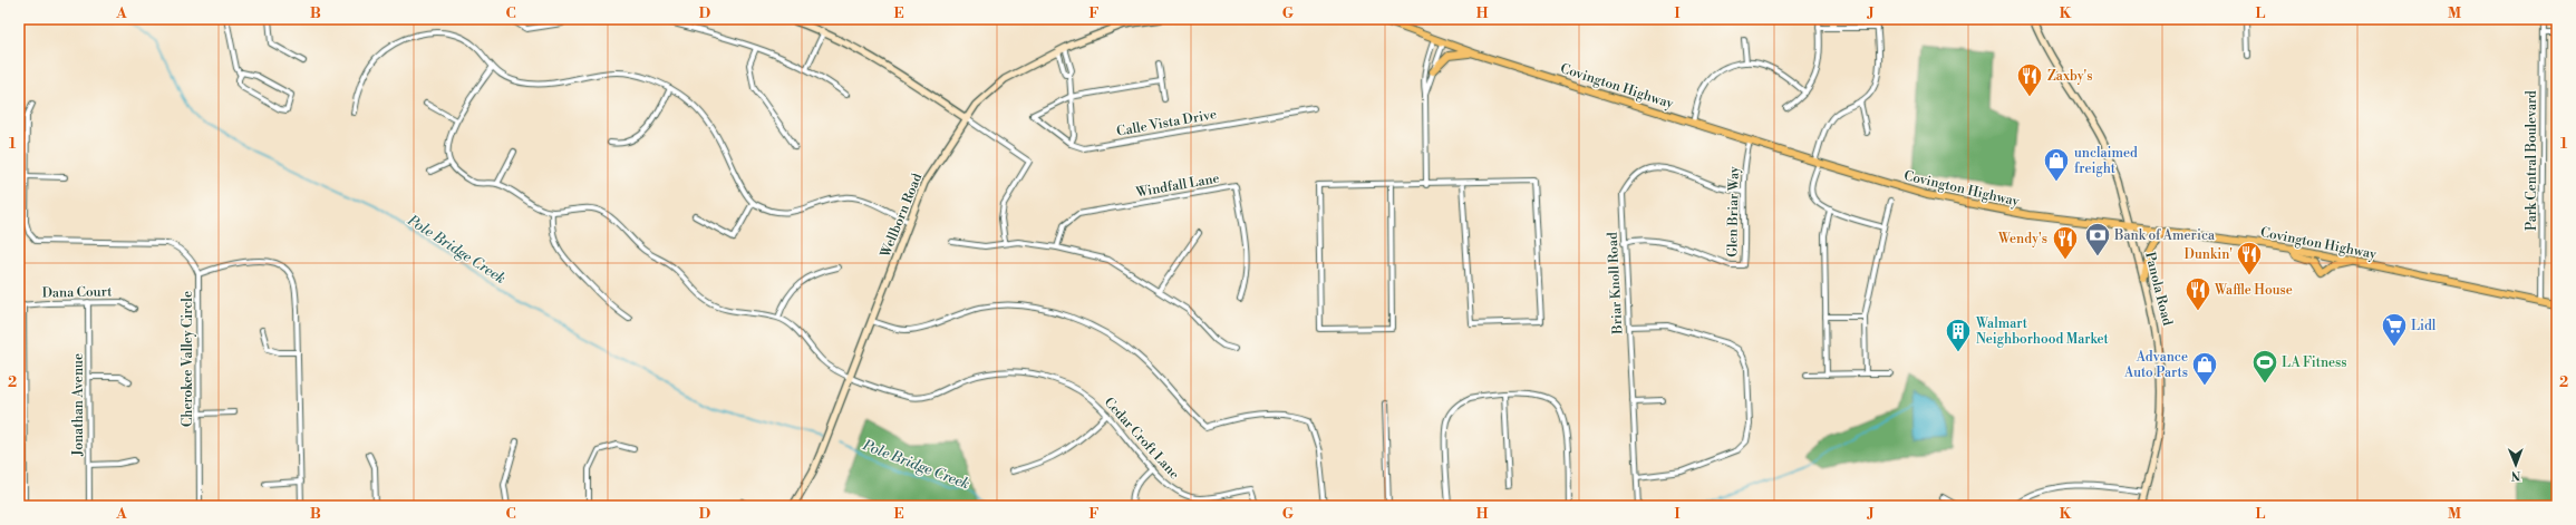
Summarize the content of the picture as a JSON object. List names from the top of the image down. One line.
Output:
{"streets":{"main road":["Covington Highway"],"street":["Calle Vista Drive","Park Central Boulevard","Windfall Lane","Glen Briar Way","Wellborn Road","Briar Knoll Road","Panola Road","Dana Court","Cherokee Valley Circle","Jonathan Avenue","Cedar Croft Lane"]},"crossings":[["Covington Highway","Park Central Boulevard"],["Covington Highway","Glen Briar Way"],["Covington Highway","Panola Road"],["Glen Briar Way","Briar Knoll Road"],["Wellborn Road","Cedar Croft Lane"],["Dana Court","Jonathan Avenue"]],"water":["Pole Bridge Creek"],"places":{"restaurant":["Zaxby's","Wendy's","Dunkin'","Waffle House"],"shop":["unclaimed freight","Advance Auto Parts"],"bank":["Bank of America"],"supermarket":["Lidl"],"building":["Walmart Neighborhood Market"],"sports":["LA Fitness"]},"north":"bottom","grid":{"columns":["A","B","C","D","E","F","G","H","I","J","K","L","M"],"rows":["1","2"]}}
